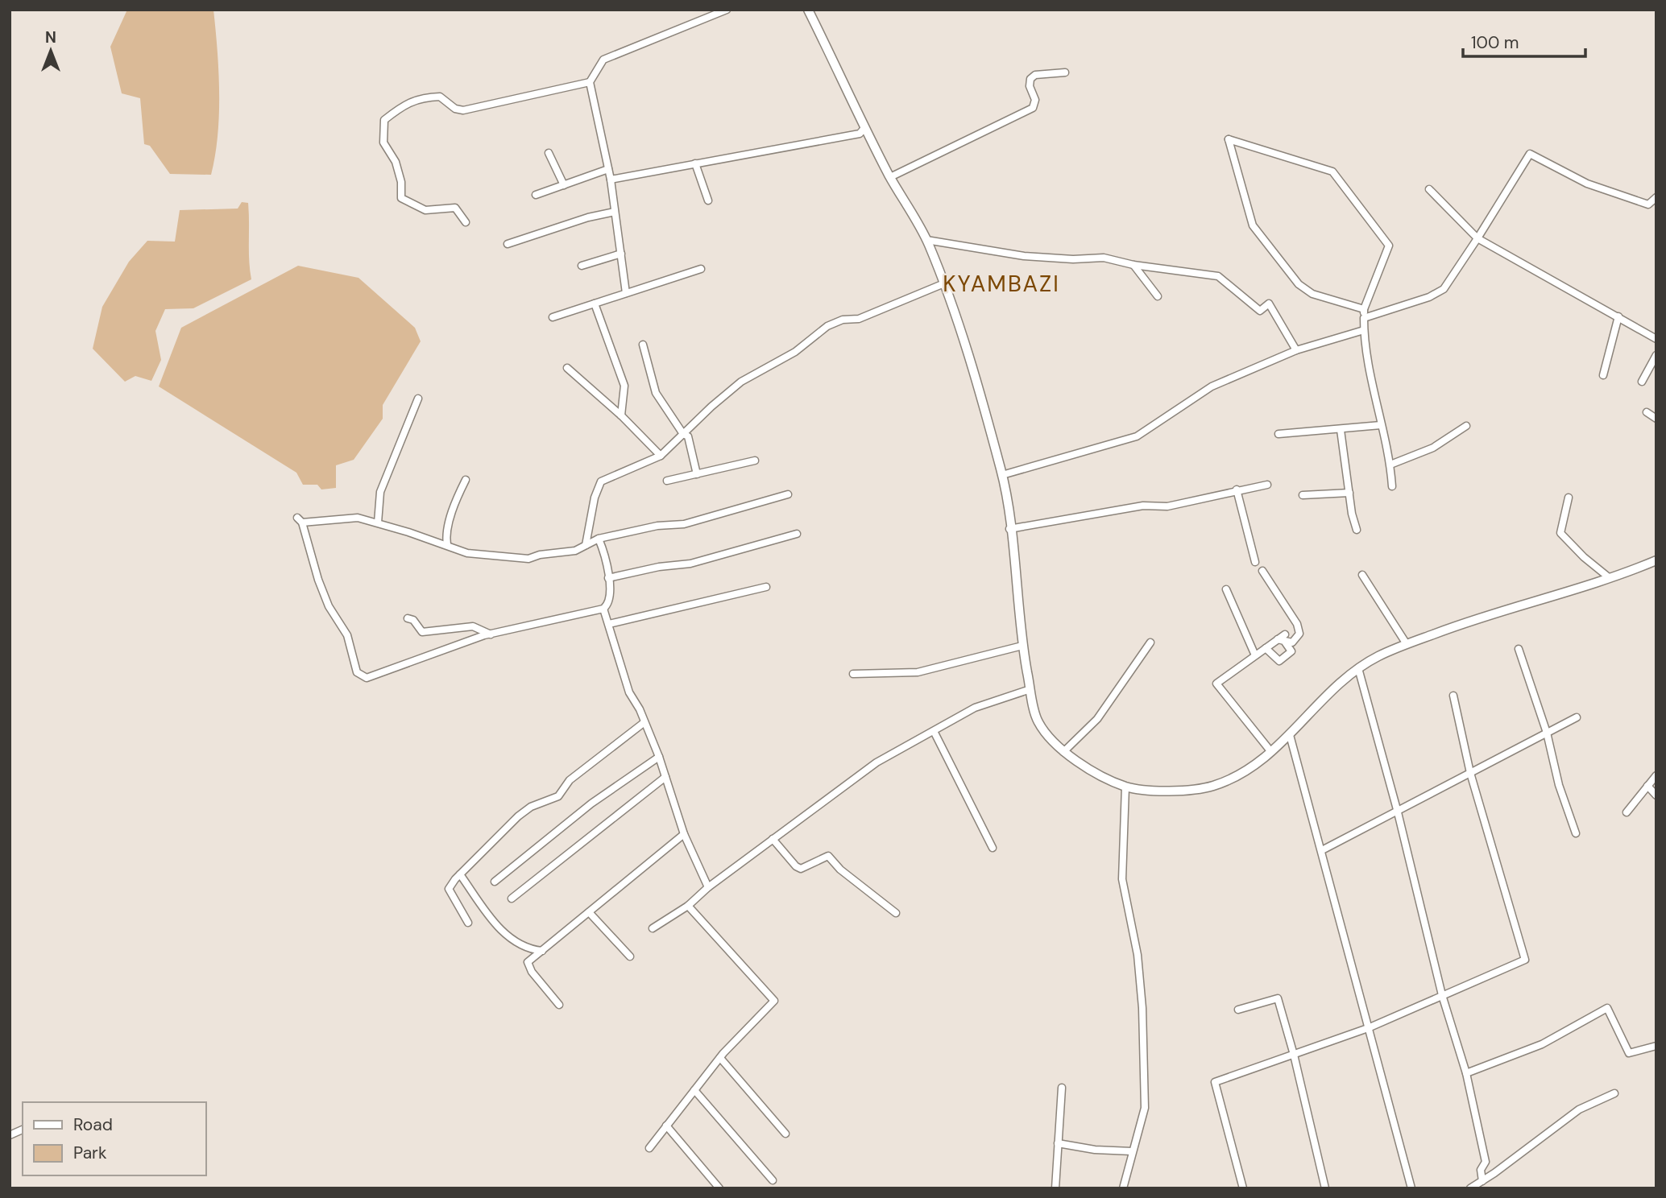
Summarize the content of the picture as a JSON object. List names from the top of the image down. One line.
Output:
{"districts":["KYAMBAZI"],"legend":["Road","Park"],"scale_bar":"100 m","north":"top"}
